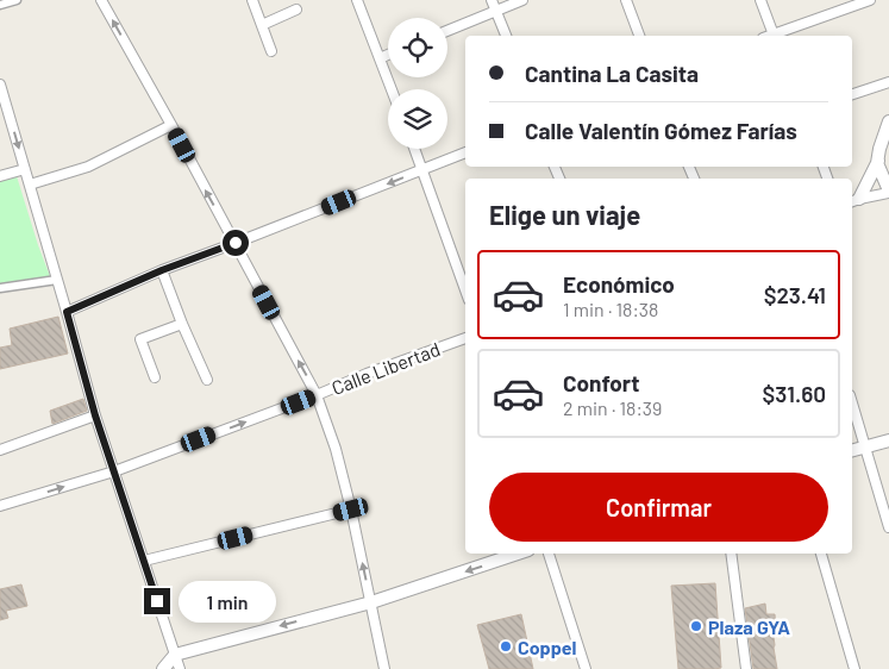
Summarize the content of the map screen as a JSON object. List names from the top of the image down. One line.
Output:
{"streets":{"street":["Calle Libertad"]},"places":["Plaza GYA","Coppel"],"page":{"banner":["Cantina La Casita","Calle Valentín Gómez Farías"],"heading":"Elige un viaje","list":[{"name":"Económico","note":"1 min · 18:38","value":"$23.41"},{"name":"Confort","note":"2 min · 18:39","value":"$31.60"}],"buttons":"Confirmar","bubble":"1 min"}}
